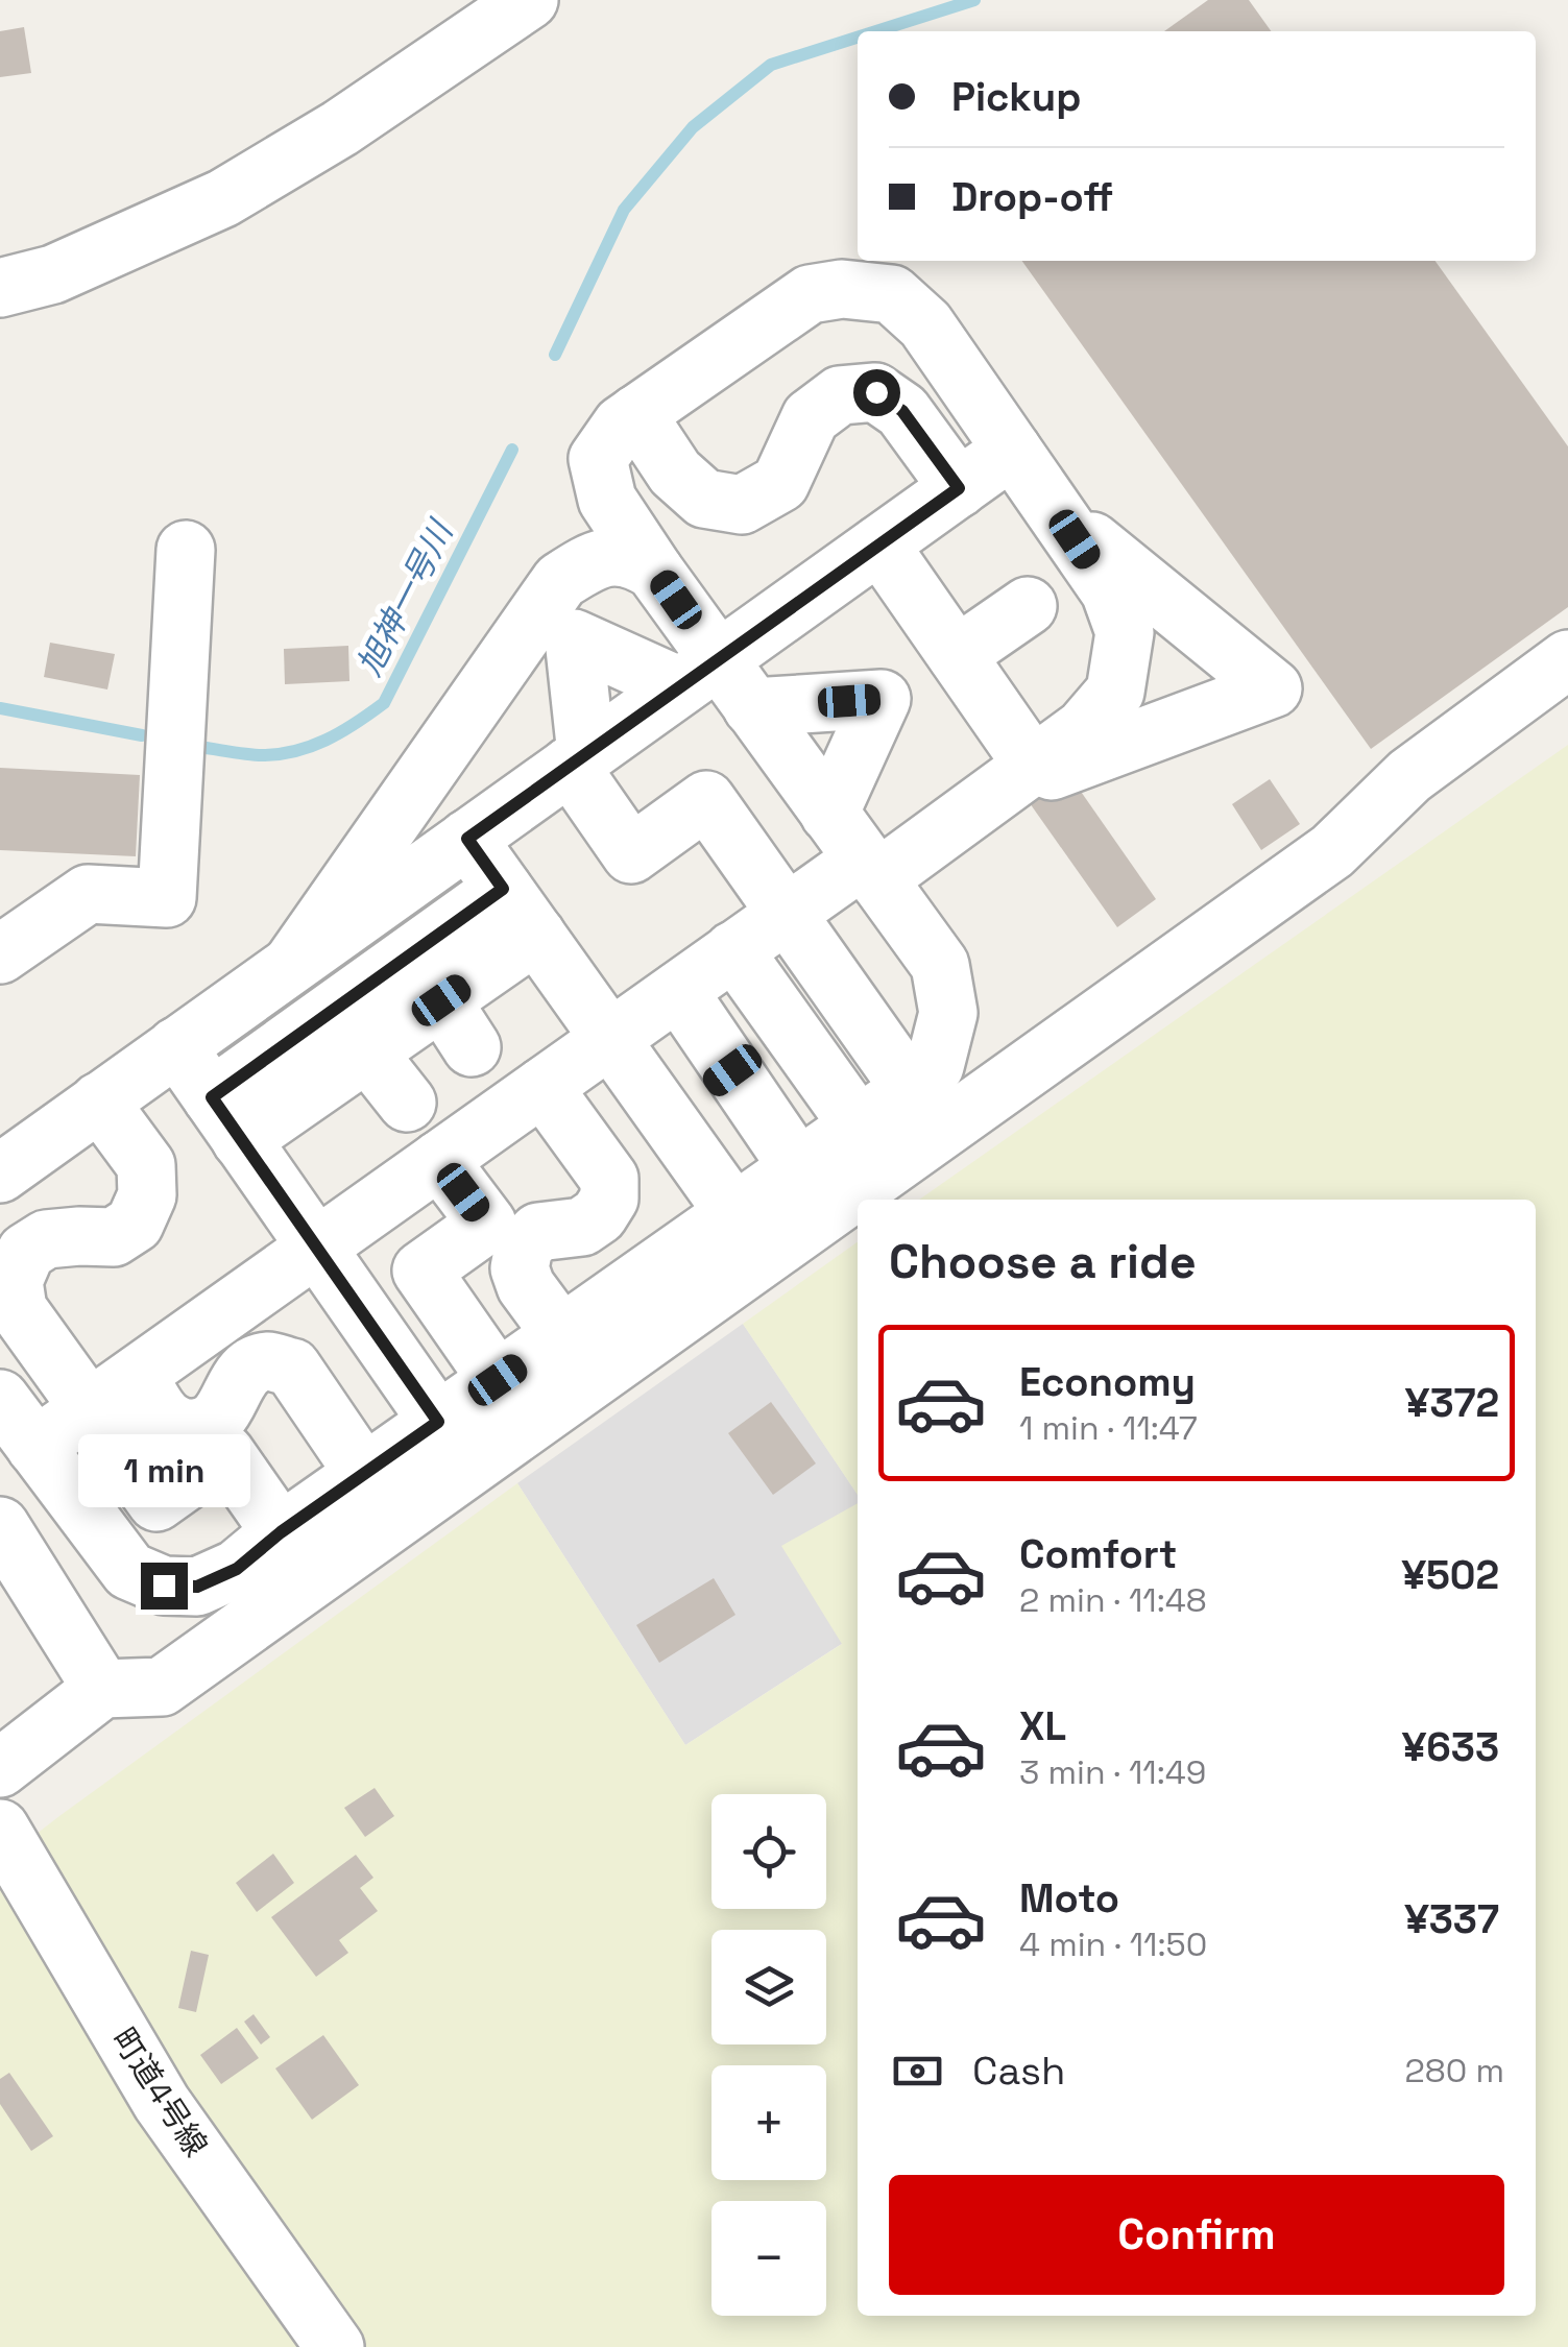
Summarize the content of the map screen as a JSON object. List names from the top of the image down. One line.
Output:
{"streets":{"street":["町道4号線"]},"water":["旭神一号川"],"page":{"banner":["Pickup","Drop-off"],"heading":"Choose a ride","list":[{"name":"Economy","note":"1 min · 11:47","value":"¥372"},{"name":"Comfort","note":"2 min · 11:48","value":"¥502"},{"name":"XL","note":"3 min · 11:49","value":"¥633"},{"name":"Moto","note":"4 min · 11:50","value":"¥337"}],"bubble":"1 min","map_buttons":["+","−"],"pay":["Cash","280 m"],"buttons":"Confirm"}}
